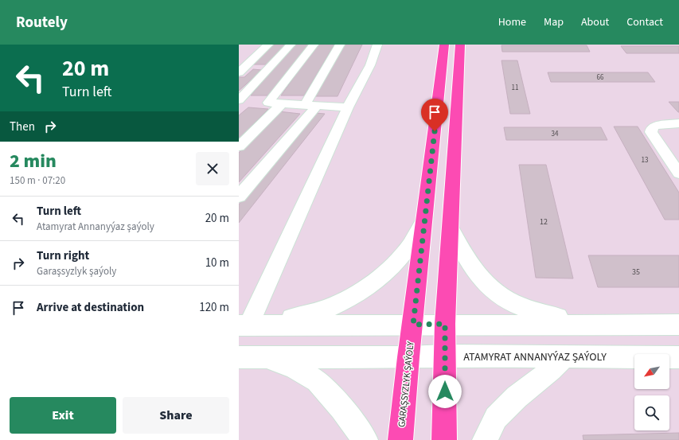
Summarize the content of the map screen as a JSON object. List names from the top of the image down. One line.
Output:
{"streets":{"main road":["GARAŞSYZLYK ŞAÝOLY"],"street":["ATAMYRAT ANNANYÝAZ ŞAÝOLY"]},"crossings":[["ATAMYRAT ANNANYÝAZ ŞAÝOLY","GARAŞSYZLYK ŞAÝOLY"]],"house_numbers":["66","11","34","13","12","35"],"north":"bottom left","page":{"header":"Routely","nav":["Home","Map","About","Contact"],"turn":["20 m","Turn left"],"then":"Then","heading":["2 min","150 m · 07:20"],"list":[{"name":"Turn left","note":"Atamyrat Annanyýaz şaýoly","value":"20 m"},{"name":"Turn right","note":"Garaşsyzlyk şaýoly","value":"10 m"},{"name":"Arrive at destination","value":"120 m"}],"buttons":["Exit","Share"]}}
